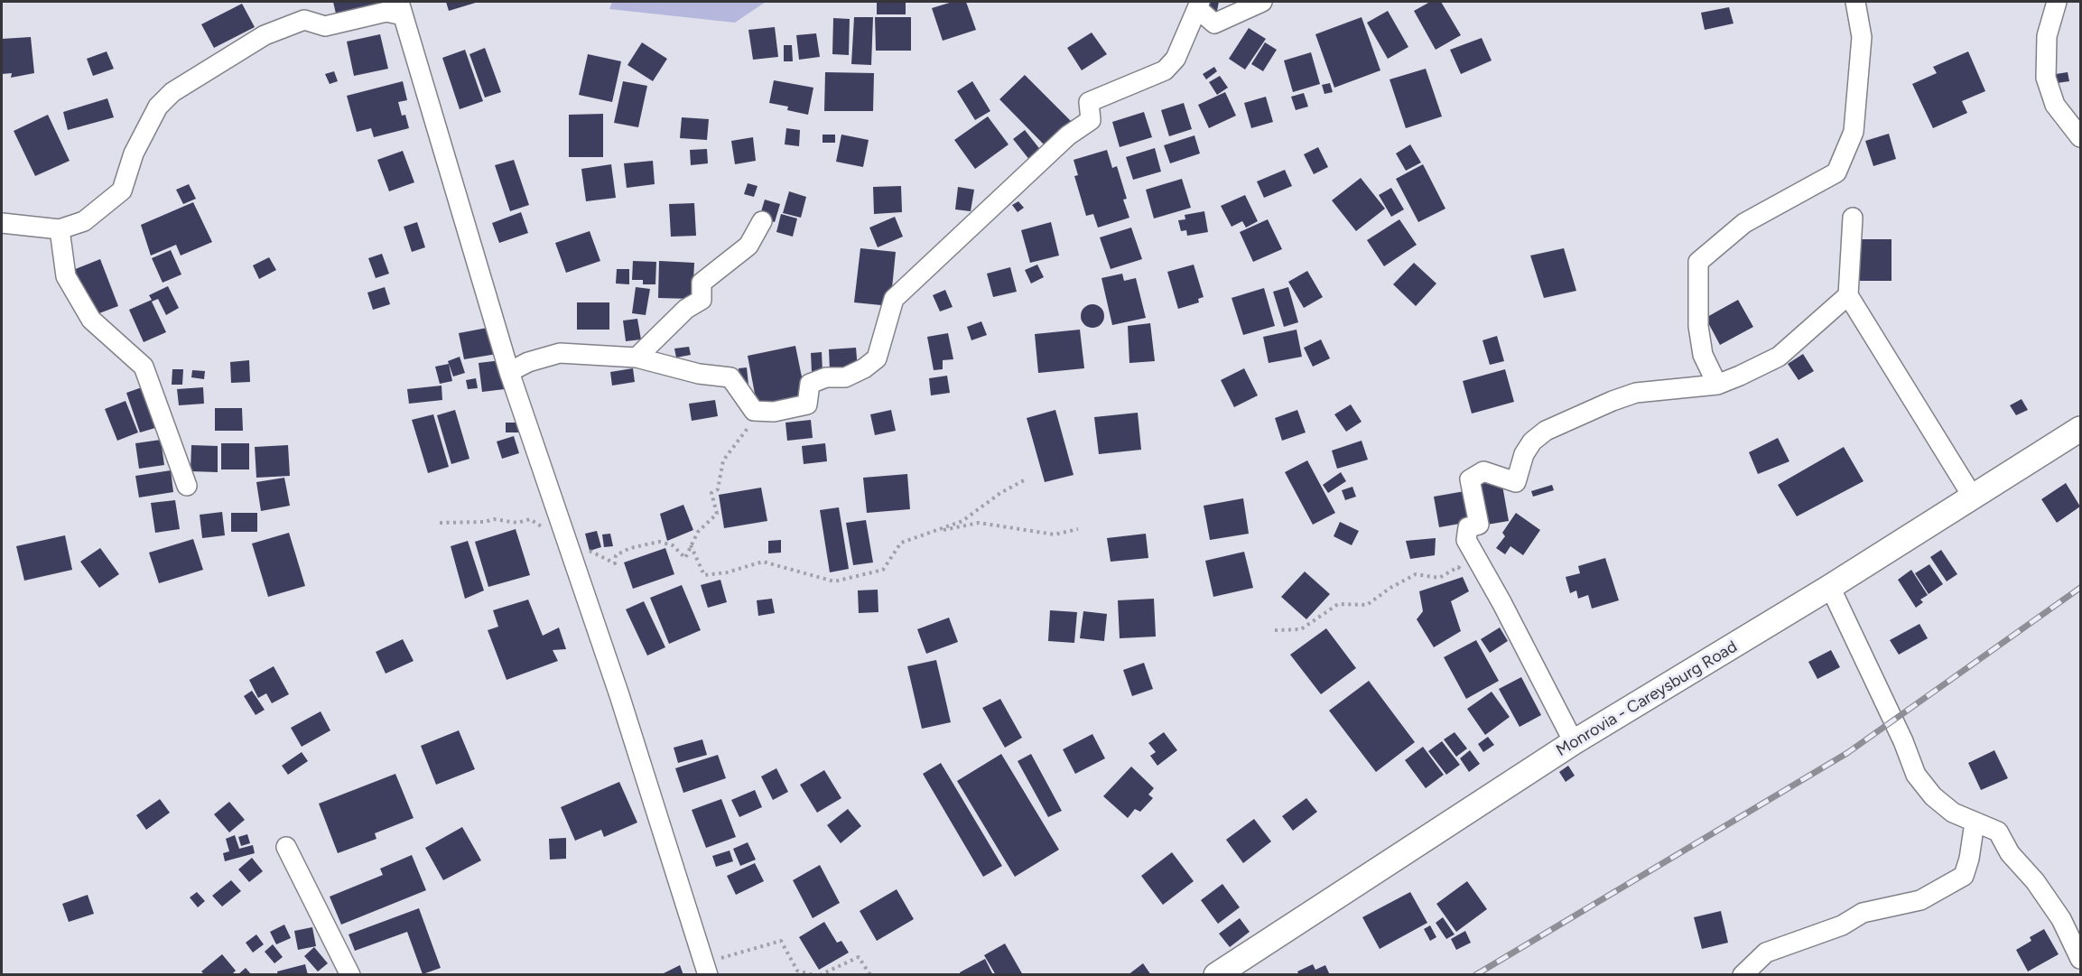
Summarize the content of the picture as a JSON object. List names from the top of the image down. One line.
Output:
{"streets":{"main road":["Monrovia - Careysburg Road"]}}
